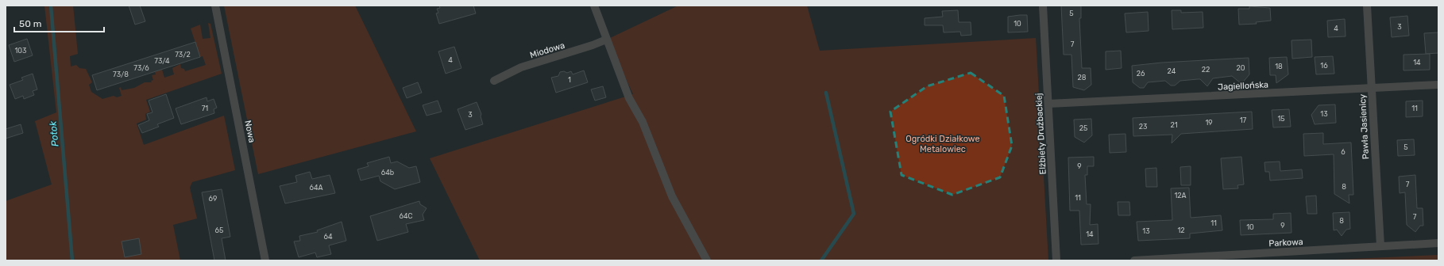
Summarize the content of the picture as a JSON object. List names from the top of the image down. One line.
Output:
{"streets":{"street":["Miodowa","Jagiellońska","Pawła Jasienicy","Nowa","Elżbiety Drużbackiej","Parkowa"]},"crossings":[["Jagiellońska","Pawła Jasienicy"],["Jagiellońska","Elżbiety Drużbackiej"],["Pawła Jasienicy","Parkowa"]],"water":["Potok"],"parks":["Ogródki Działkowe Metalowiec"],"house_numbers":["5","10","3","4","7","103","73/2","4","73/4","14","16","18","73/6","20","22","24","26","73/8","28","1","71","11","13","3","15","17","19","21","23","25","5","6","9","64b","7","8","64A","12A","11","69","64C","7","8","11","9","10","65","12","13","14","64"],"scale_bar":"50 m"}
